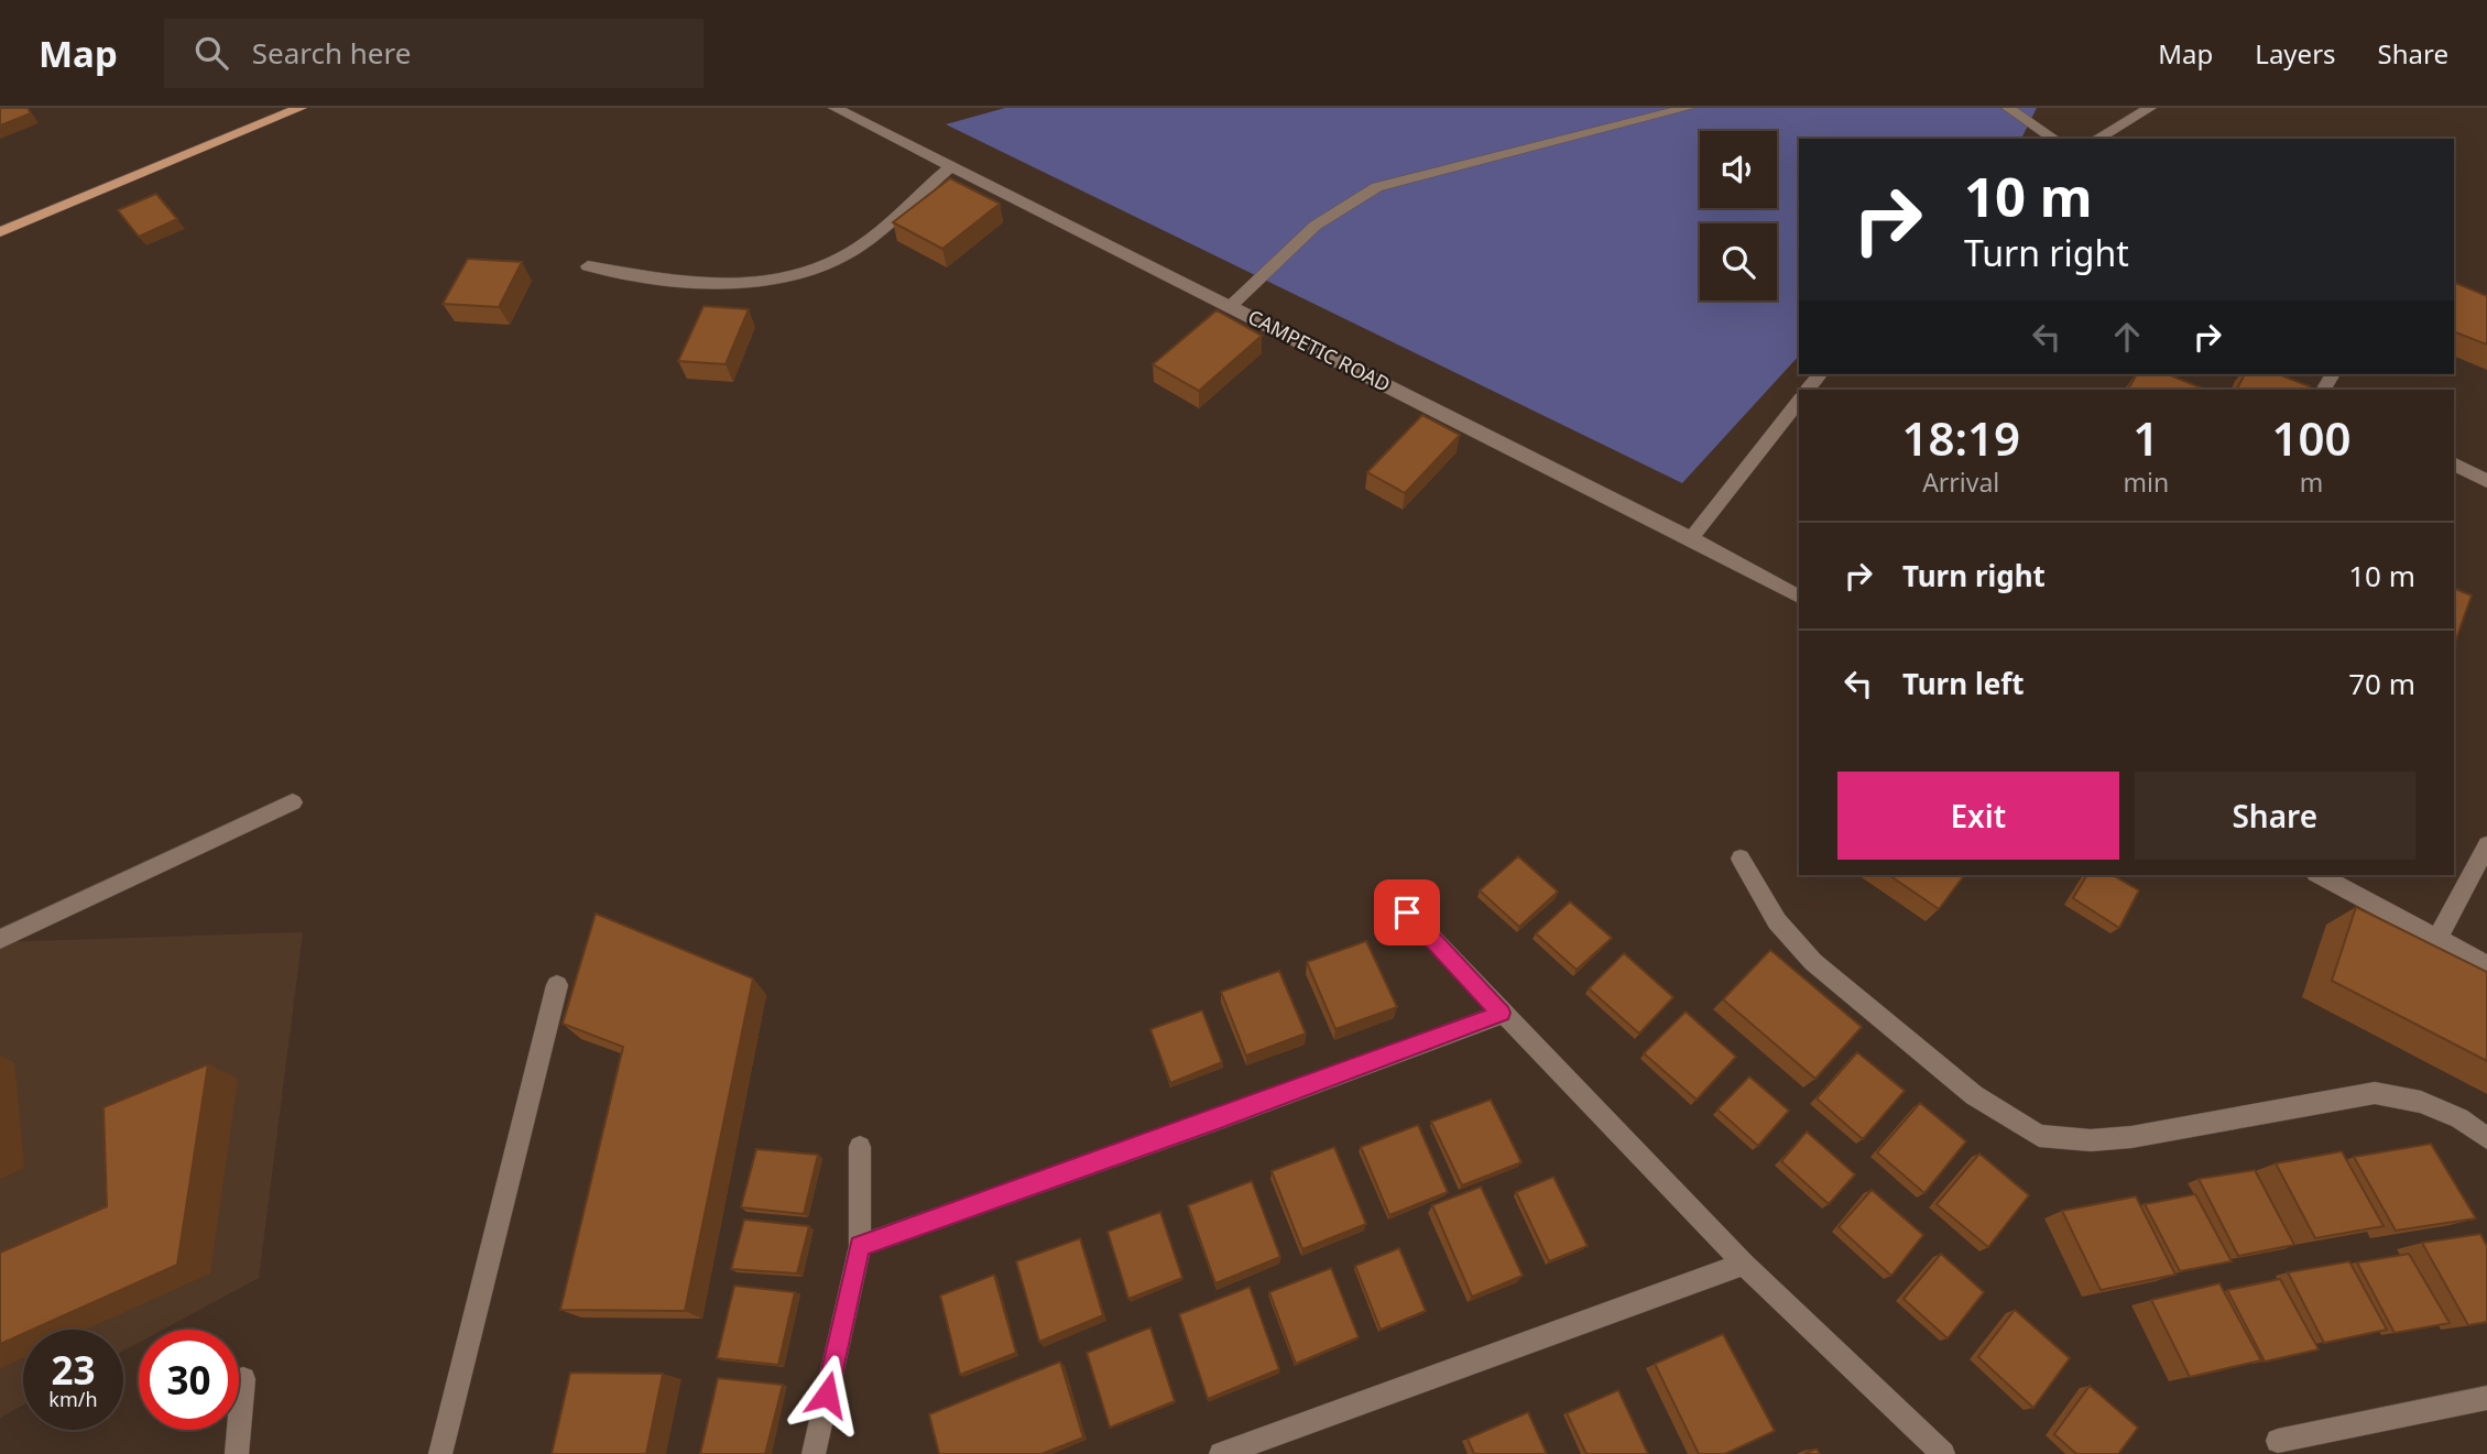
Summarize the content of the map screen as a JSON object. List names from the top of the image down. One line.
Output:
{"streets":{"street":["CAMPETIC ROAD"]},"page":{"header":"Map","search":"Search here","nav":["Map","Layers","Share"],"turn":["10 m","Turn right"],"eta":["18:19","Arrival","1","min","100","m"],"list":[{"name":"Turn right","value":"10 m"},{"name":"Turn left","value":"70 m"}],"buttons":["Exit","Share"],"speed":"23 km/h","limit":"30"}}
